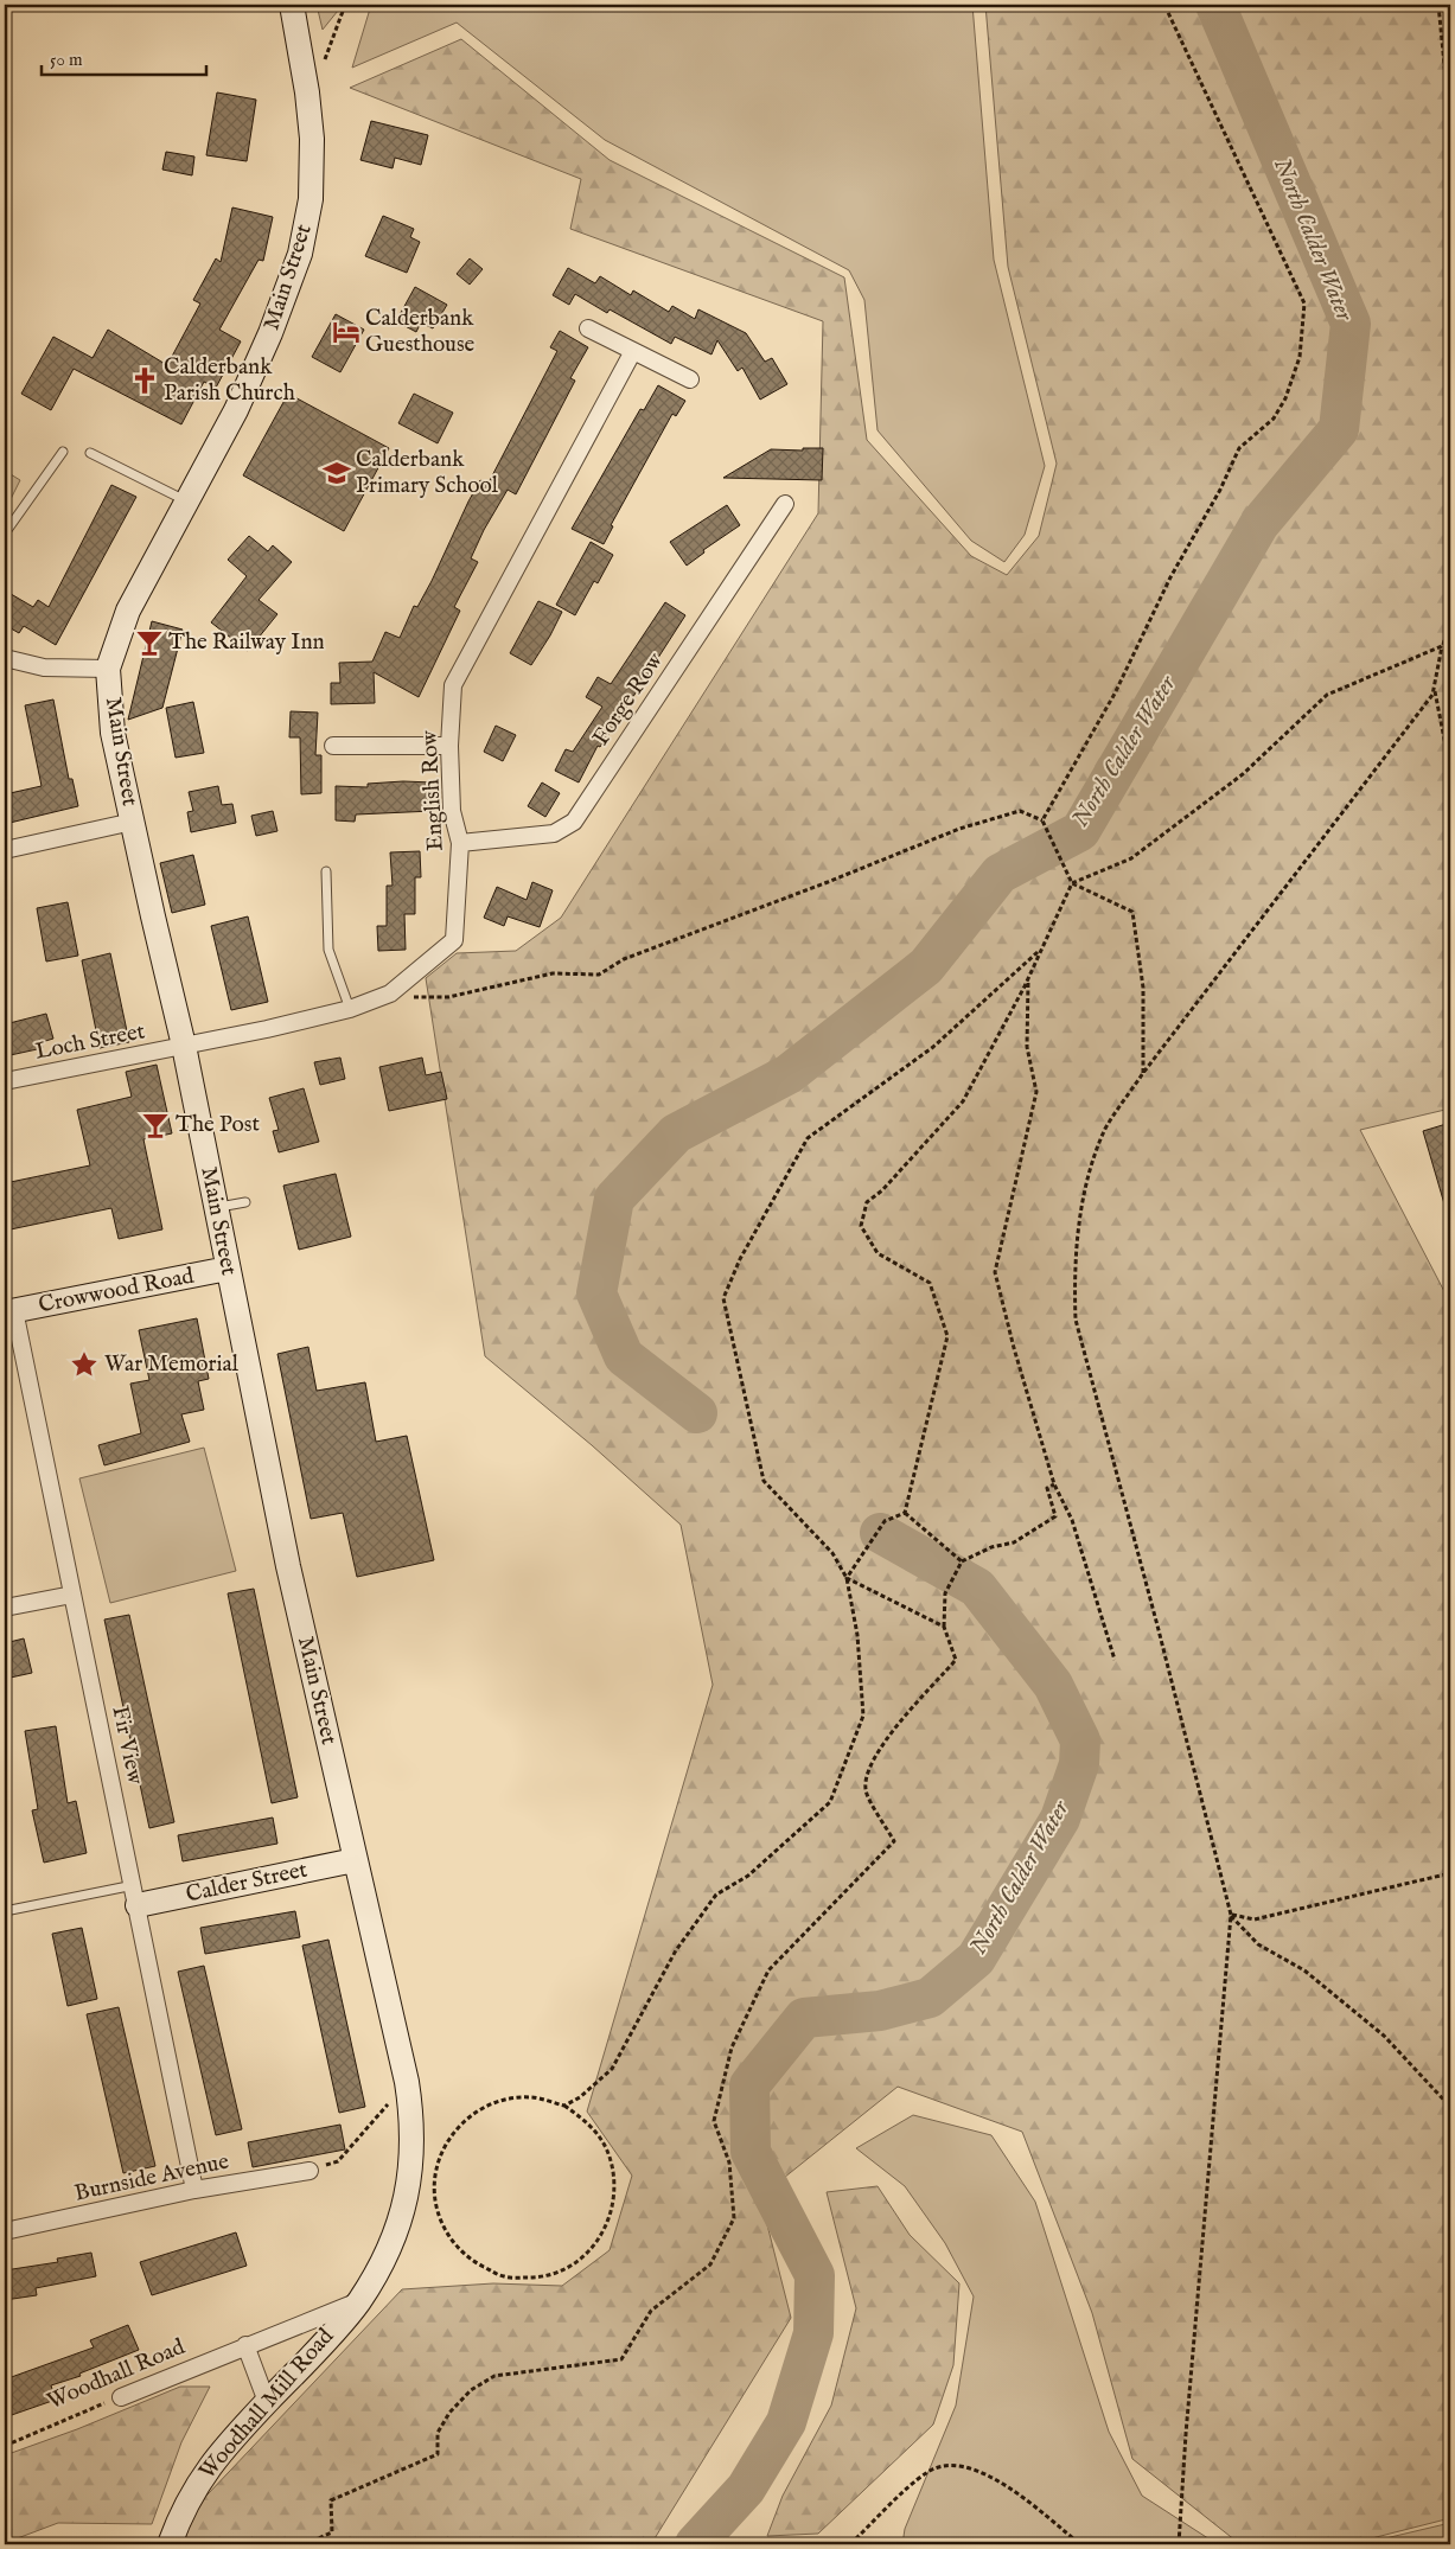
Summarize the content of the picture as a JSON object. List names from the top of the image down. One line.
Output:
{"streets":{"main road":["Main Street","Crowwood Road","Calder Street","Woodhall Mill Road"],"street":["Forge Row","English Row","Loch Street","Fir View","Burnside Avenue","Woodhall Road"]},"crossings":[["Main Street","English Row"],["Main Street","Loch Street"],["Main Street","Crowwood Road"],["Main Street","Calder Street"],["Main Street","Woodhall Road"],["Main Street","Woodhall Mill Road"],["Forge Row","English Row"],["English Row","Loch Street"],["Crowwood Road","Fir View"],["Fir View","Calder Street"],["Fir View","Burnside Avenue"],["Woodhall Road","Woodhall Mill Road"]],"water":["North Calder Water"],"places":{"hotel":["Calderbank Guesthouse"],"church":["Calderbank Parish Church"],"school or university":["Calderbank Primary School"],"bar":["The Railway Inn","The Post"],"place":["War Memorial"]},"scale_bar":"50 m"}
